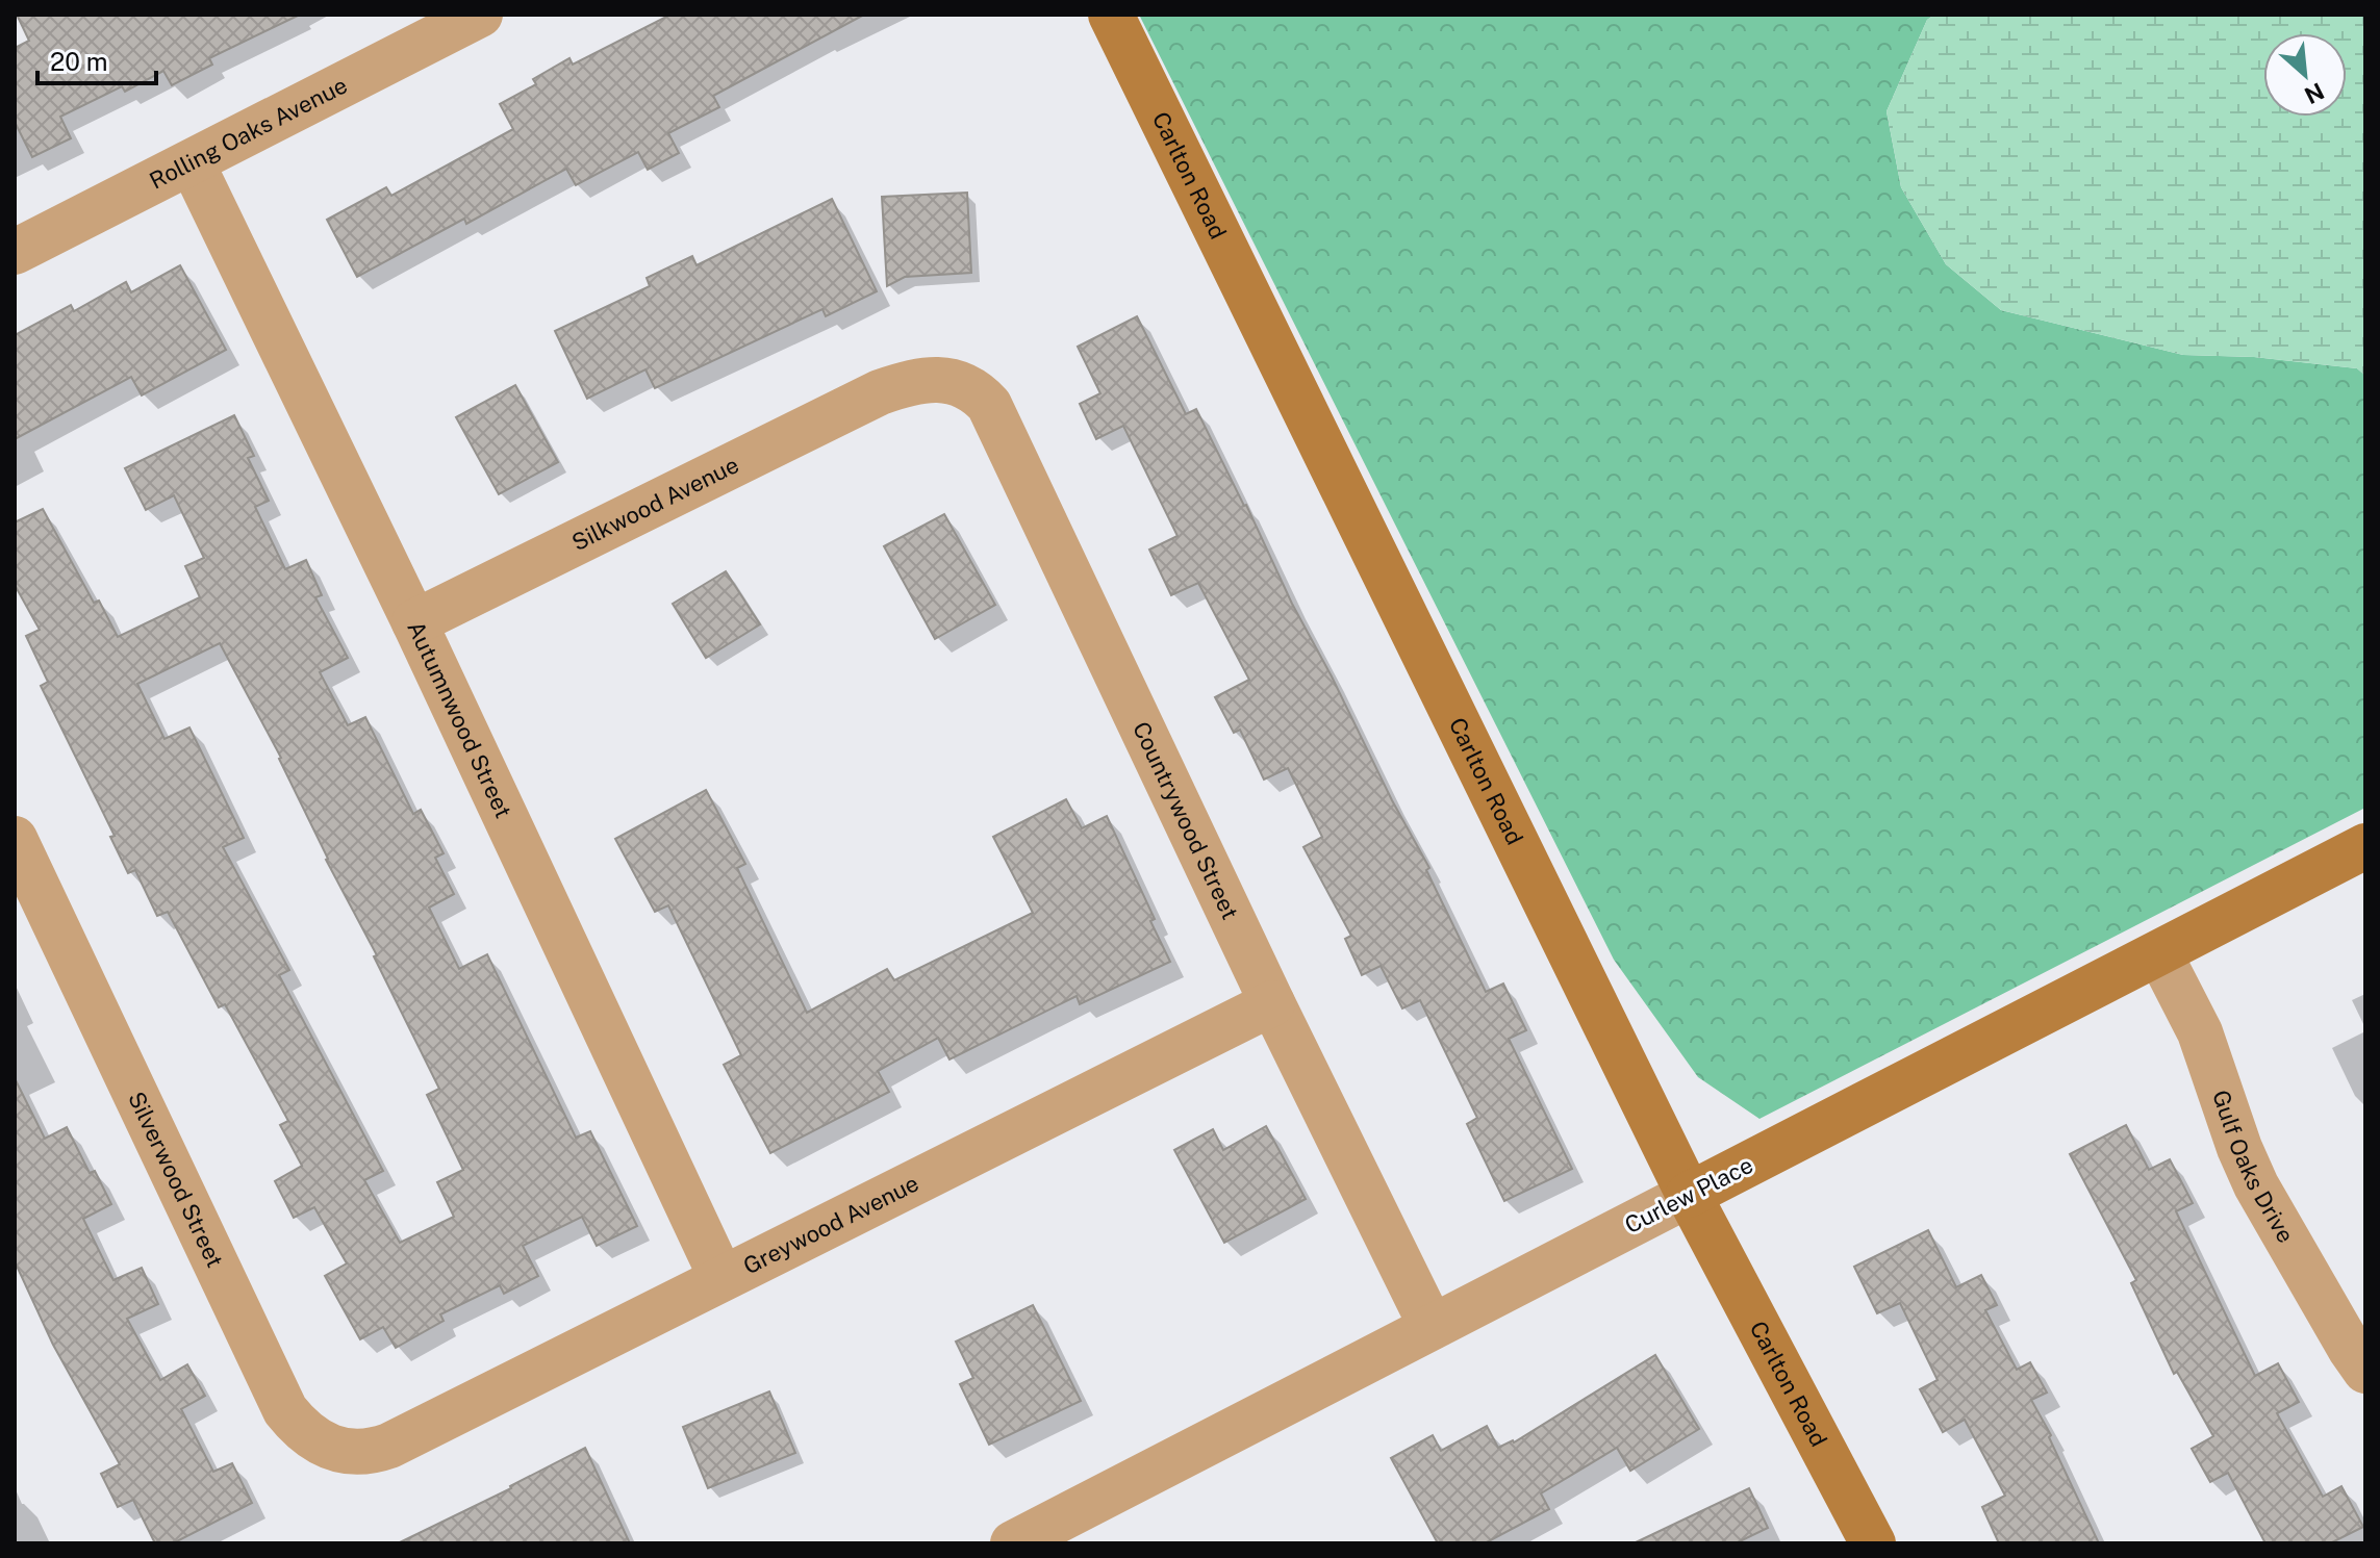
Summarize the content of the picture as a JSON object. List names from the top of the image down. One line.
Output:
{"streets":{"street":["Rolling Oaks Avenue","Carlton Road","Silkwood Avenue","Autumnwood Street","Countrywood Street","Gulf Oaks Drive","Silverwood Street","Curlew Place","Greywood Avenue"]},"crossings":[["Rolling Oaks Avenue","Autumnwood Street"],["Carlton Road","Curlew Place"],["Silkwood Avenue","Autumnwood Street"],["Silkwood Avenue","Countrywood Street"],["Autumnwood Street","Greywood Avenue"],["Countrywood Street","Curlew Place"],["Countrywood Street","Greywood Avenue"],["Gulf Oaks Drive","Curlew Place"],["Silverwood Street","Greywood Avenue"]],"scale_bar":"20 m","north":"bottom right"}
